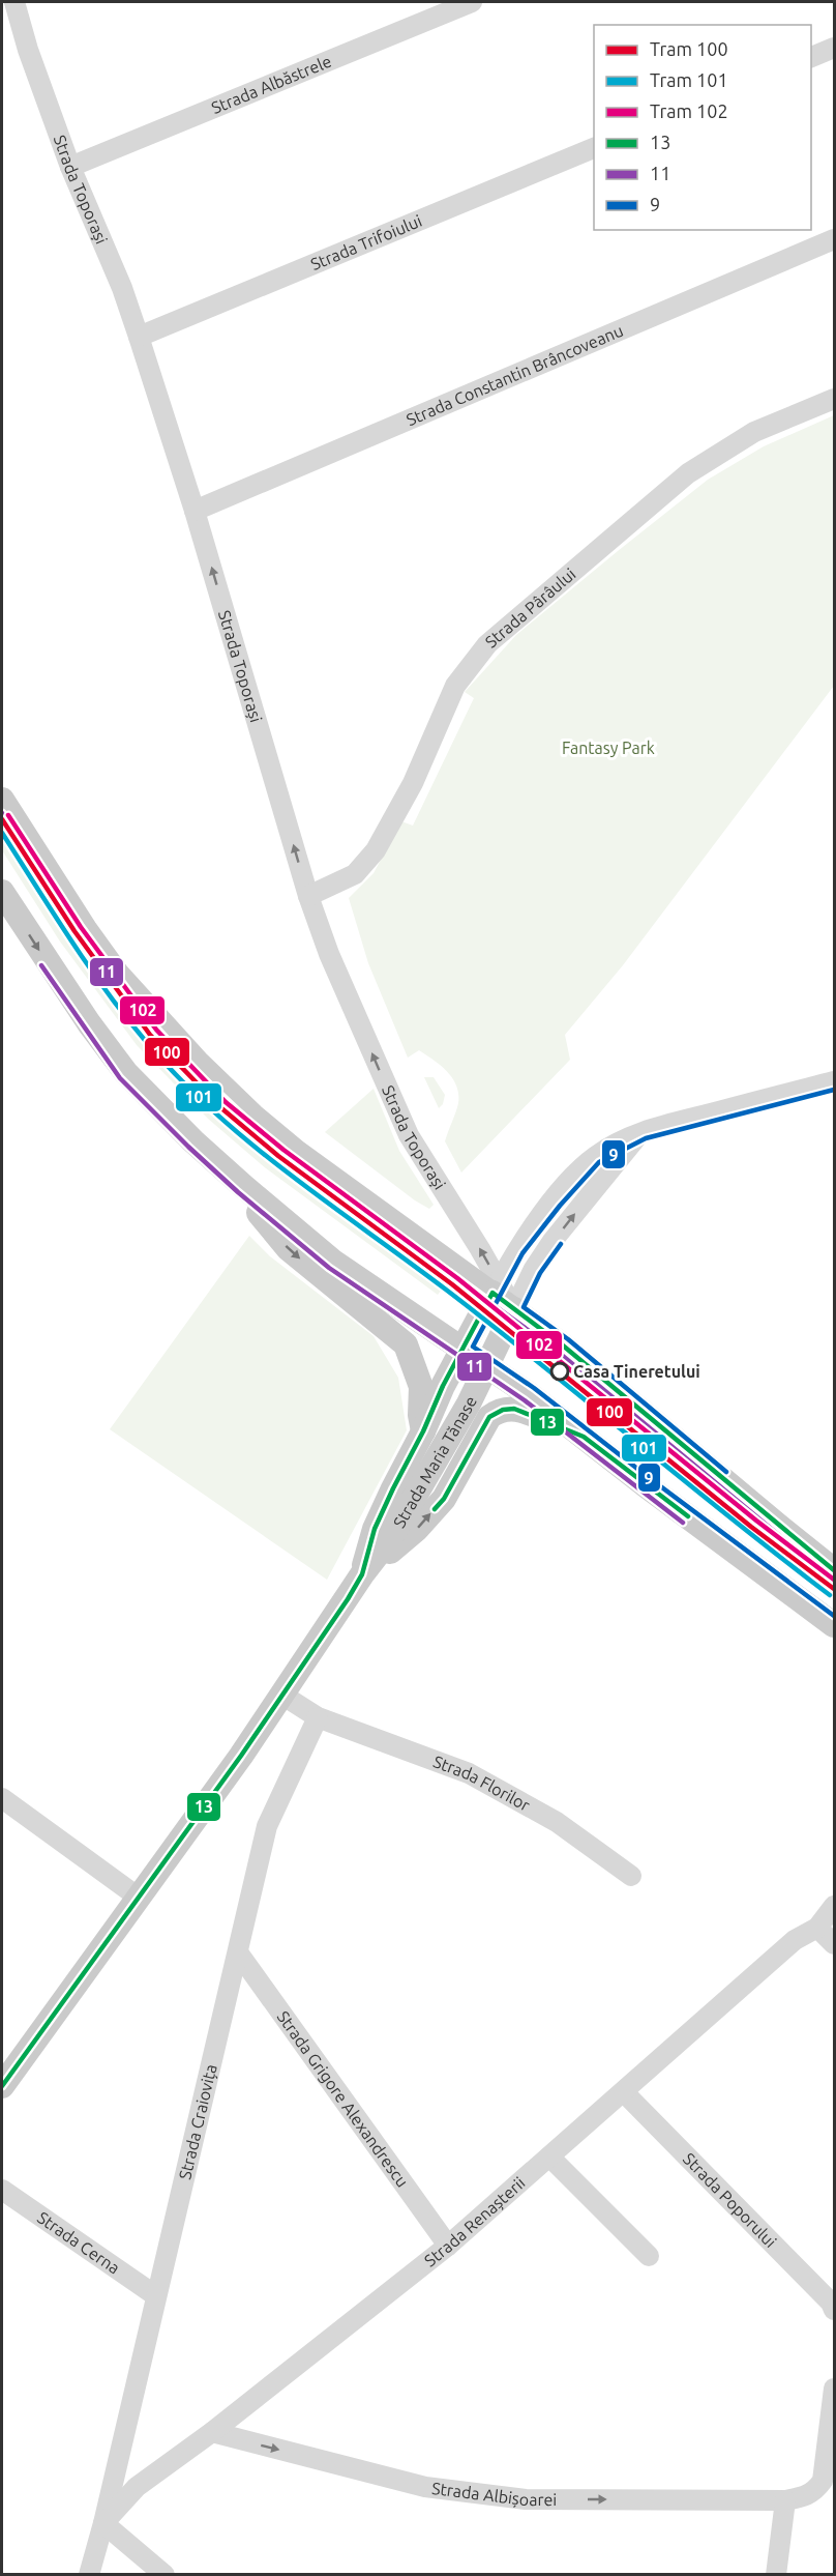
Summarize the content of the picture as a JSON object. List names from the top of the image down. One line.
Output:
{"streets":{"main road":["Strada Maria Tănase"],"street":["Strada Albăstrele","Strada Toporași","Strada Trifoiului","Strada Constantin Brâncoveanu","Strada Pârâului","Strada Florilor","Strada Grigore Alexandrescu","Strada Craiovița","Strada Poporului","Strada Renașterii","Strada Cerna","Strada Albișoarei"]},"crossings":[["Strada Albăstrele","Strada Toporași"],["Strada Toporași","Strada Trifoiului"],["Strada Toporași","Strada Constantin Brâncoveanu"],["Strada Toporași","Strada Pârâului"],["Strada Toporași","Strada Maria Tănase"],["Strada Florilor","Strada Craiovița"],["Strada Grigore Alexandrescu","Strada Craiovița"],["Strada Grigore Alexandrescu","Strada Renașterii"],["Strada Craiovița","Strada Renașterii"],["Strada Craiovița","Strada Cerna"],["Strada Poporului","Strada Renașterii"],["Strada Renașterii","Strada Albișoarei"]],"one_way":["Strada Toporași","Strada Albișoarei"],"parks":["Fantasy Park"],"places":["Casa Tineretului"],"lines":["transit line 11","tram line 102","tram line 100","tram line 101","transit line 9","transit line 13"],"legend":["Tram 100","Tram 101","Tram 102","13","11","9"]}
